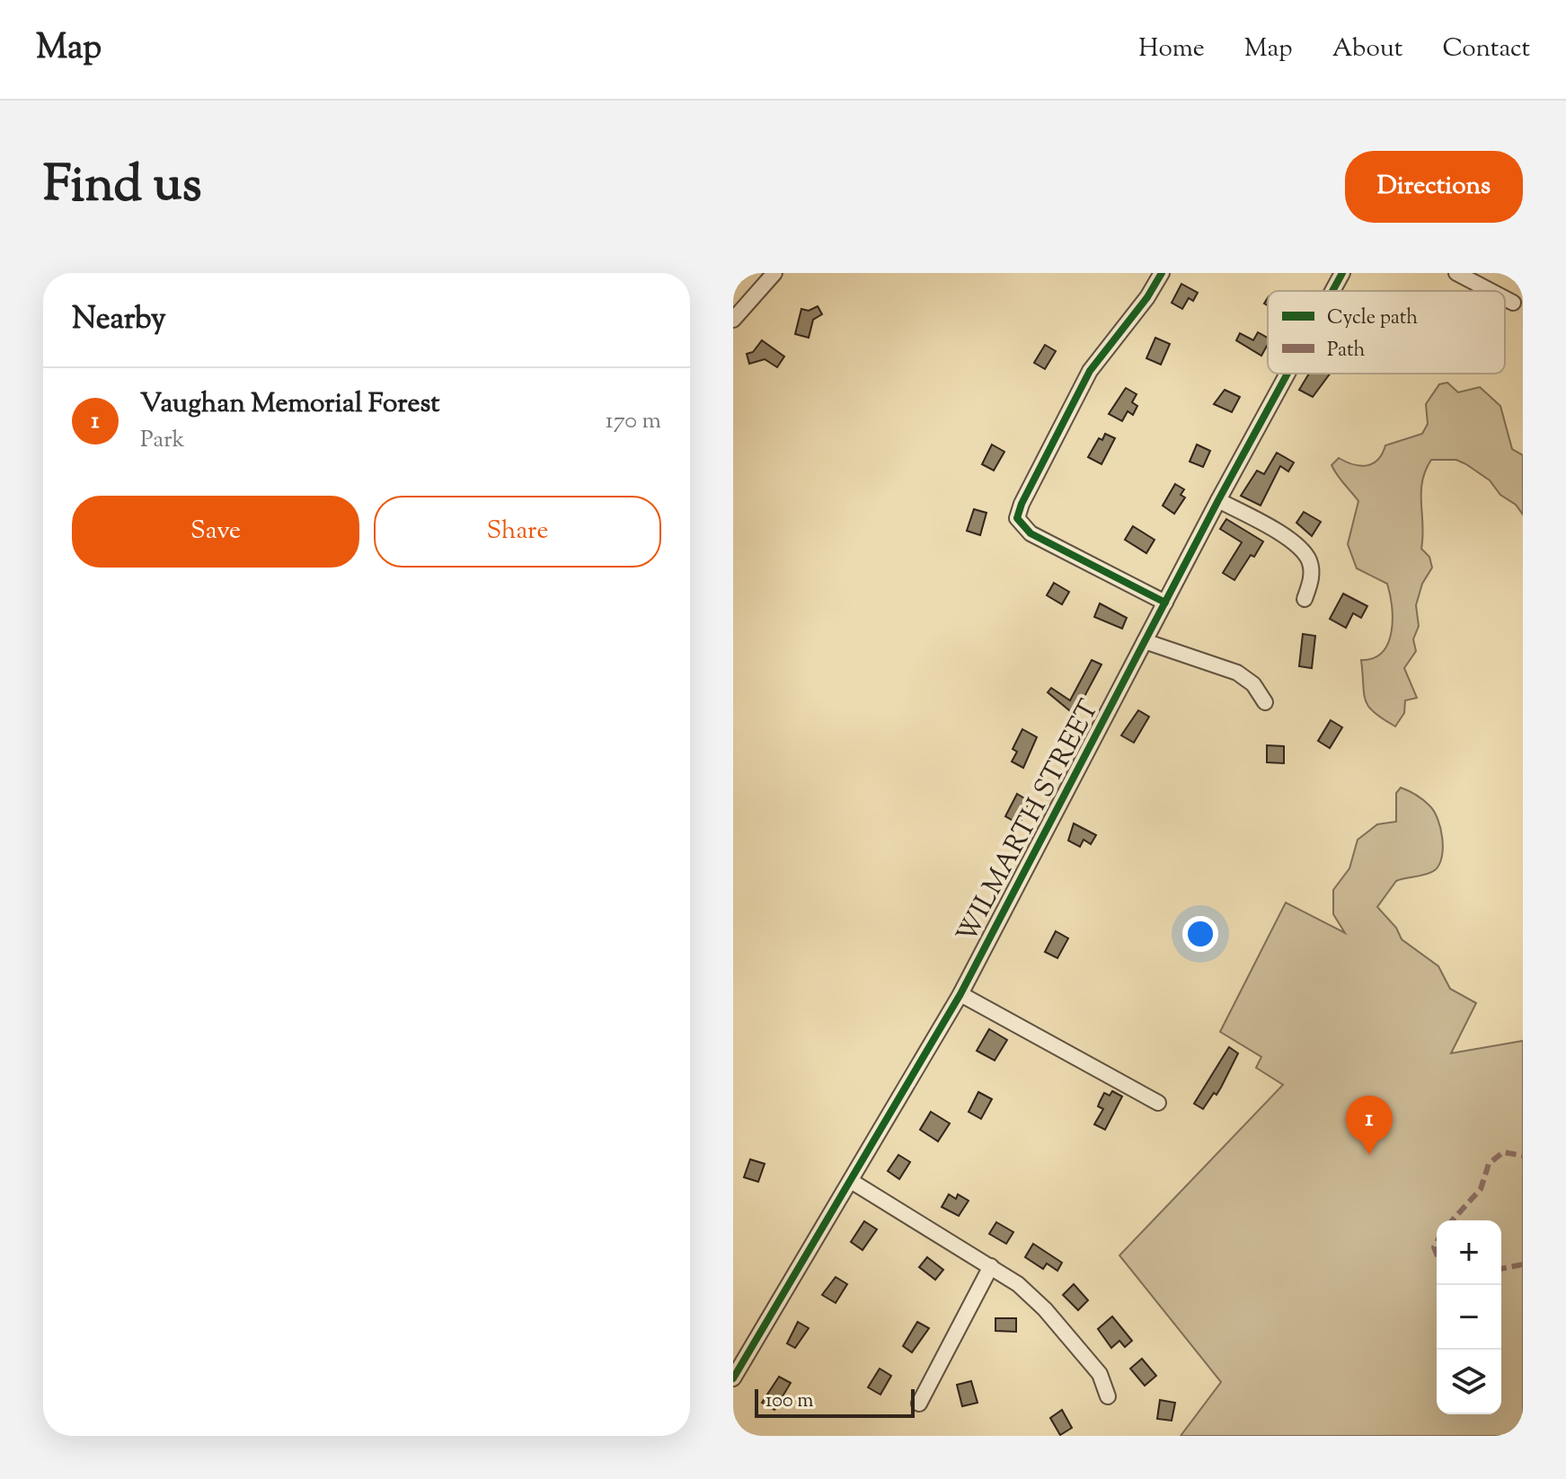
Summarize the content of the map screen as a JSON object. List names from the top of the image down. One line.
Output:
{"streets":{"street":["WILMARTH STREET"]},"legend":["Cycle path","Path"],"scale_bar":"100 m","page":{"header":"Map","nav":["Home","Map","About","Contact"],"title":"Find us","buttons":["Directions",["Save","Share"]],"heading":"Nearby","list":[{"mark":"1","name":"Vaughan Memorial Forest","note":"Park","value":"170 m"}],"pins":"1","map_buttons":["+","−"],"scale":"100 m"}}
